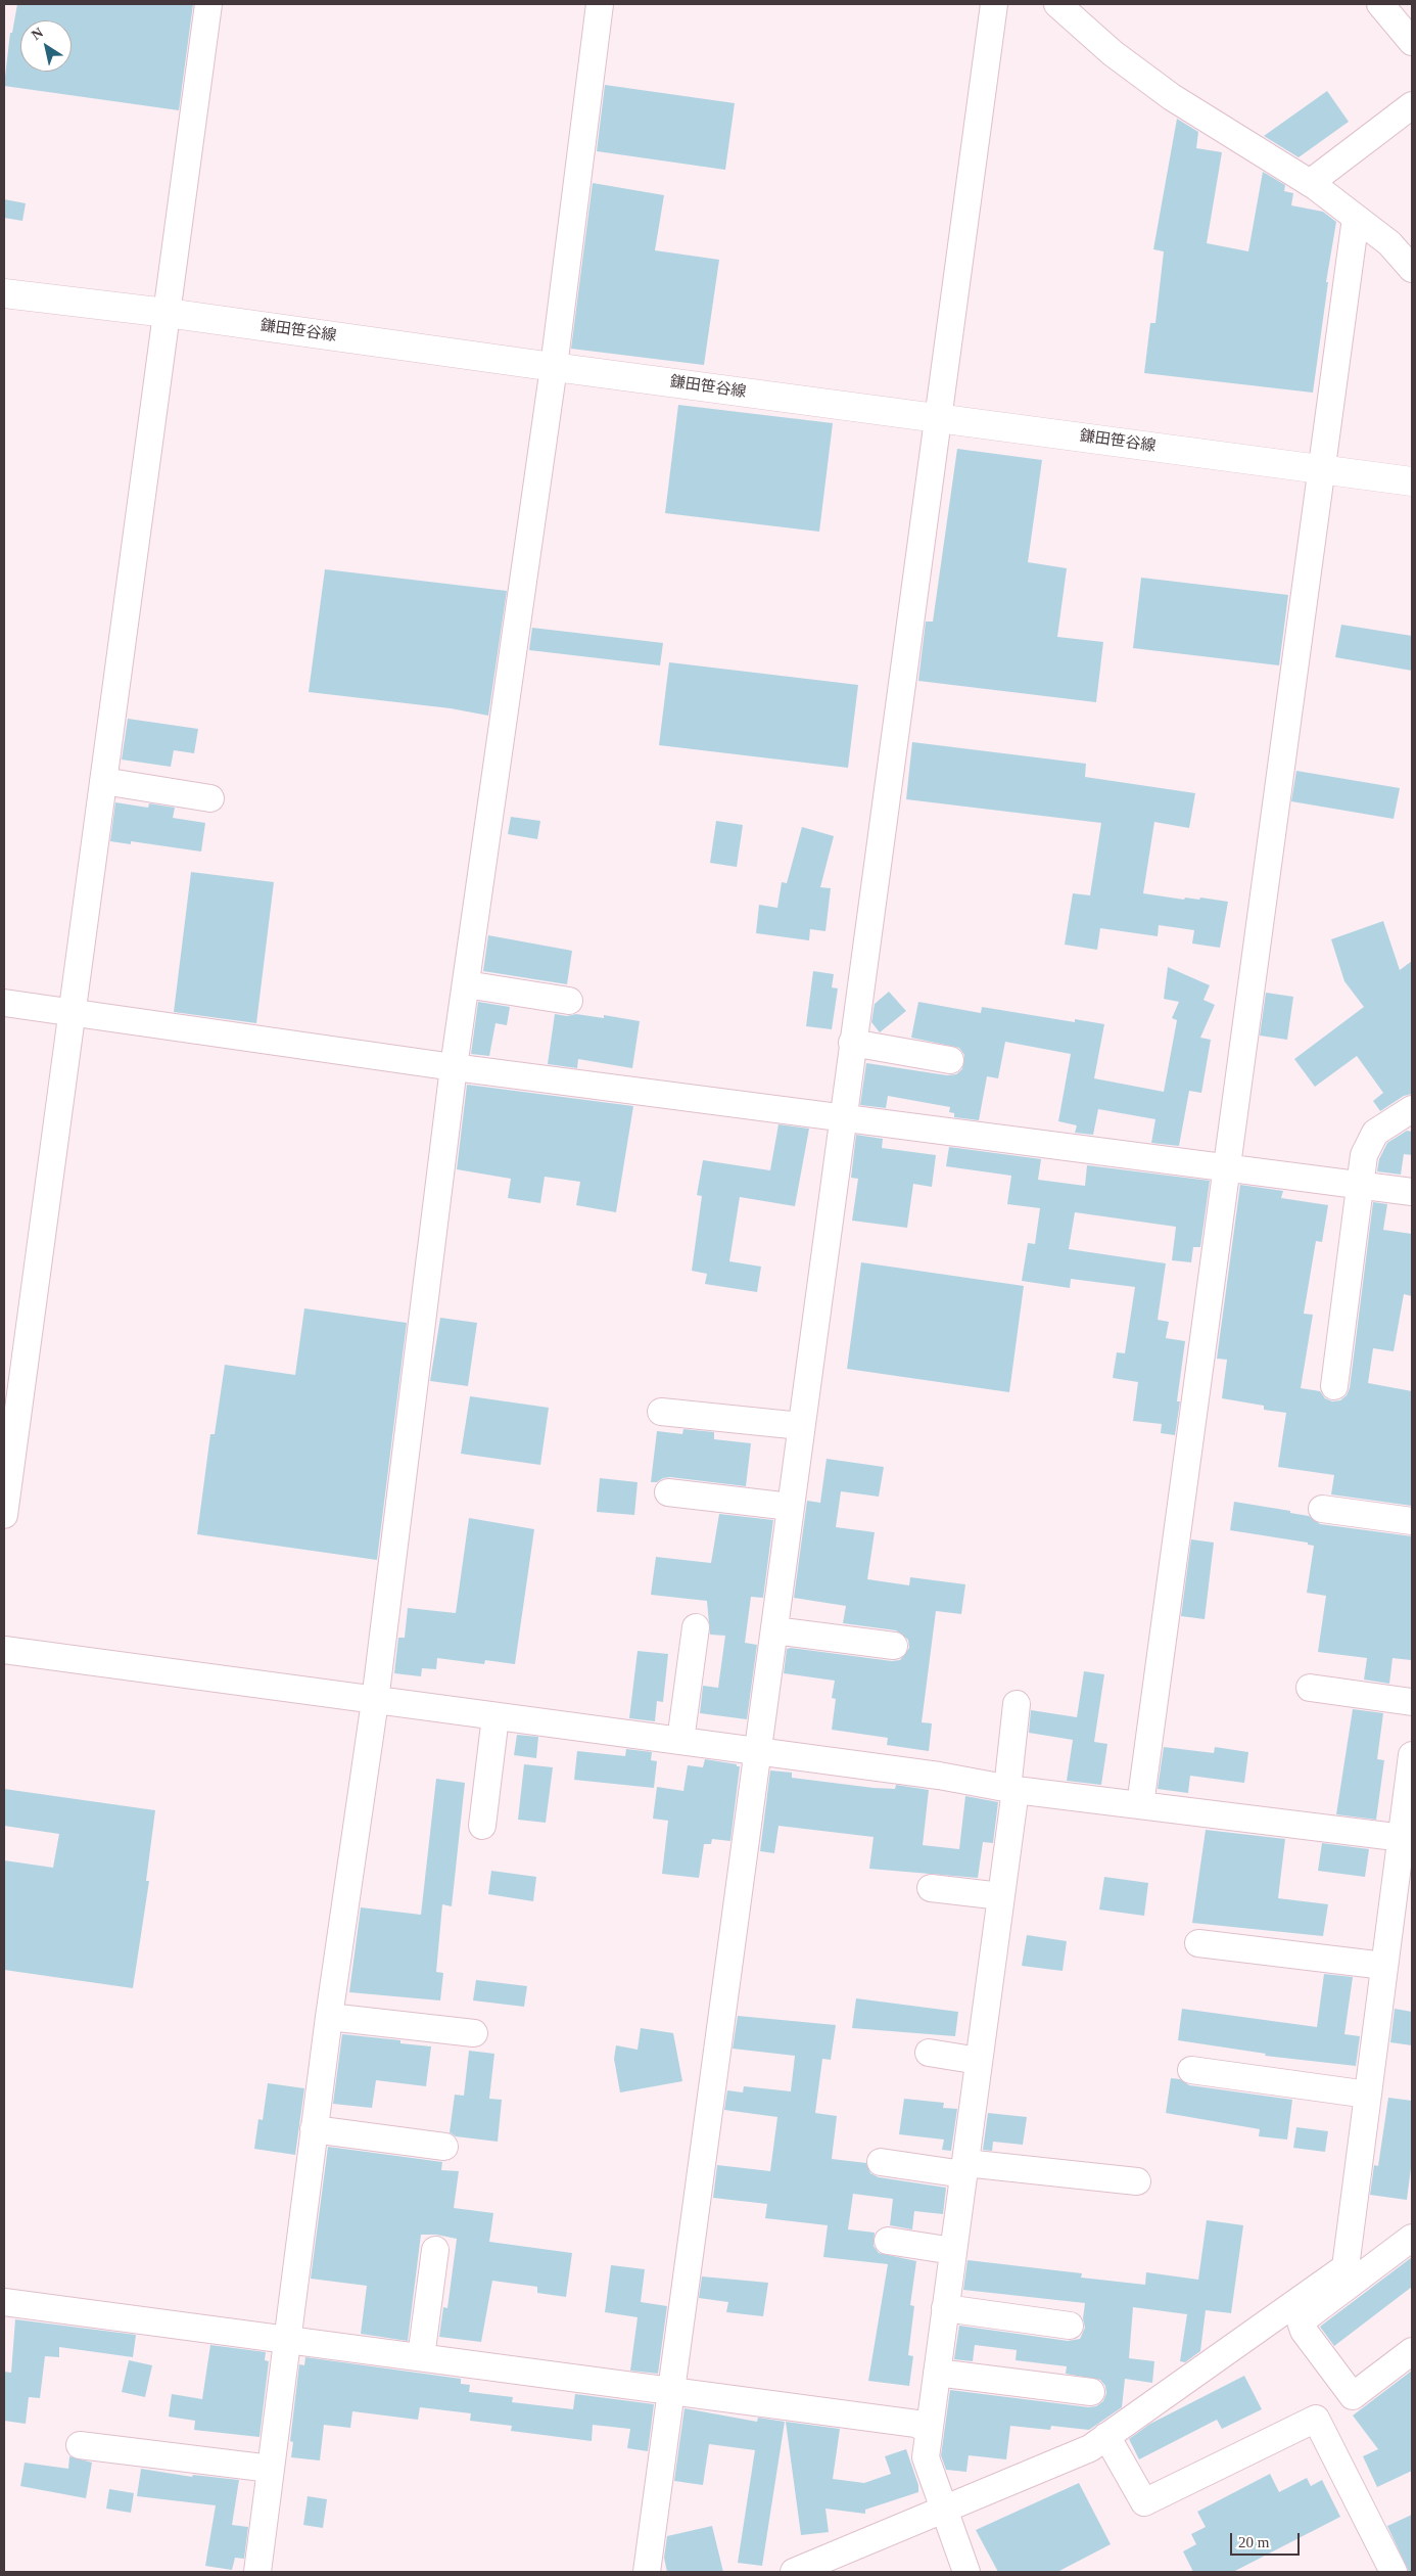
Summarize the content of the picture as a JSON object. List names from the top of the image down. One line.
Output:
{"streets":{"street":["鎌田笹谷線"]},"scale_bar":"20 m","north":"top left"}
